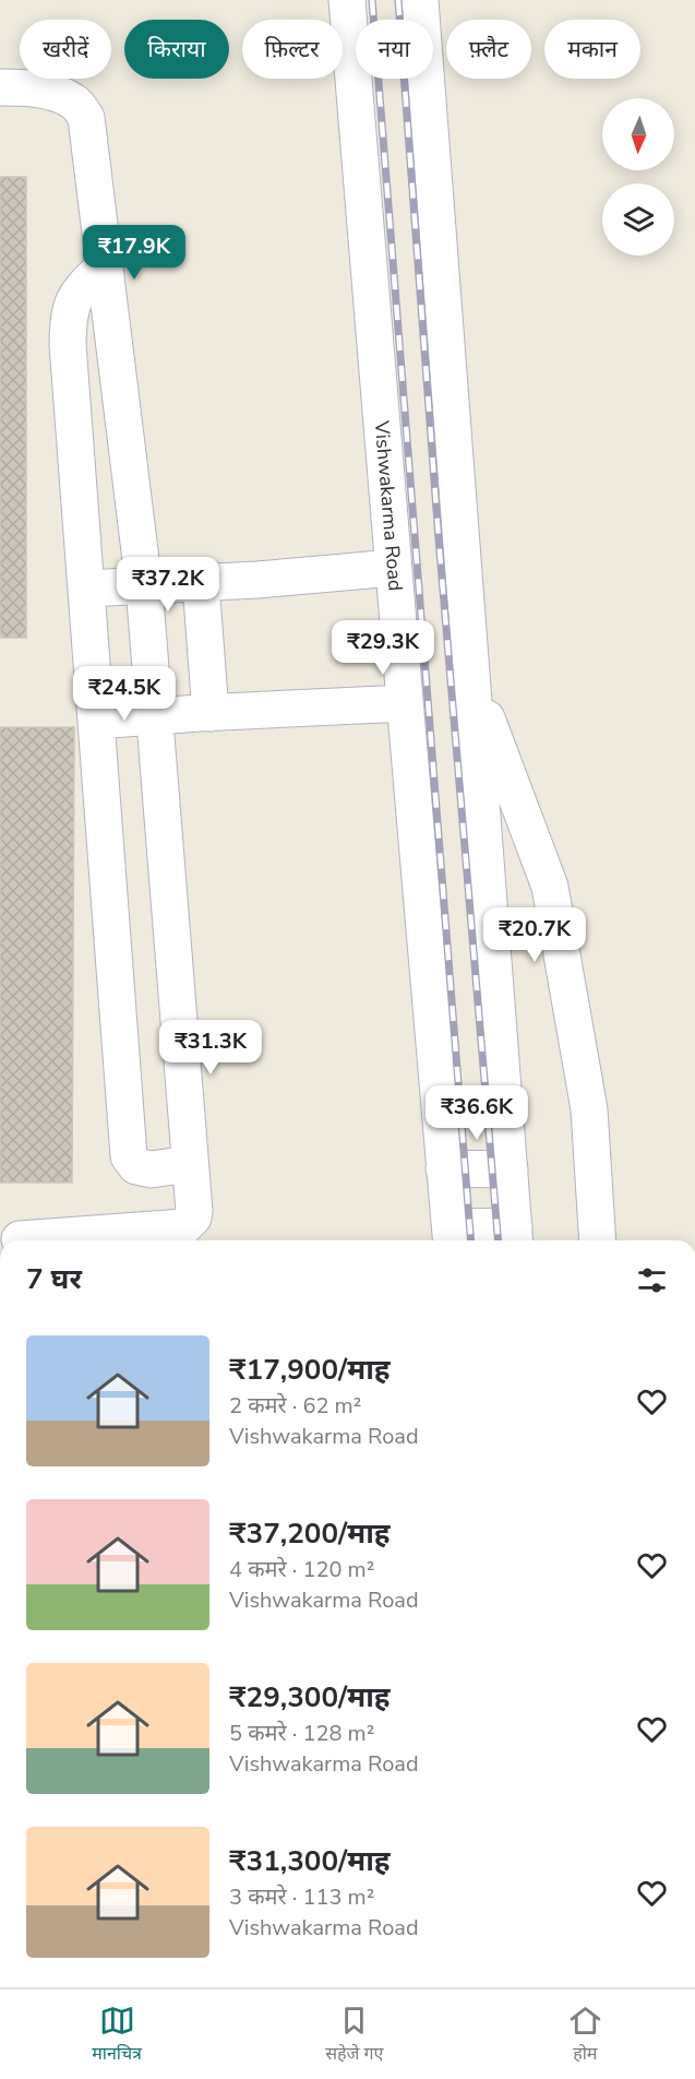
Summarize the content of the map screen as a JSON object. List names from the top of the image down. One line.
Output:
{"streets":{"main road":["Vishwakarma Road"]},"north":"bottom","page":{"chip":["खरीदें","किराया","फ़िल्टर","नया","फ़्लैट","मकान"],"price":["₹17.9K","₹37.2K","₹29.3K","₹24.5K","₹20.7K","₹31.3K","₹36.6K"],"heading":"7 घर","list":[{"name":"₹17,900/माह","note":"2 कमरे · 62 m² · Vishwakarma Road"},{"name":"₹37,200/माह","note":"4 कमरे · 120 m² · Vishwakarma Road"},{"name":"₹29,300/माह","note":"5 कमरे · 128 m² · Vishwakarma Road"},{"name":"₹31,300/माह","note":"3 कमरे · 113 m² · Vishwakarma Road"}],"tabs":["मानचित्र","सहेजे गए","होम"]}}
